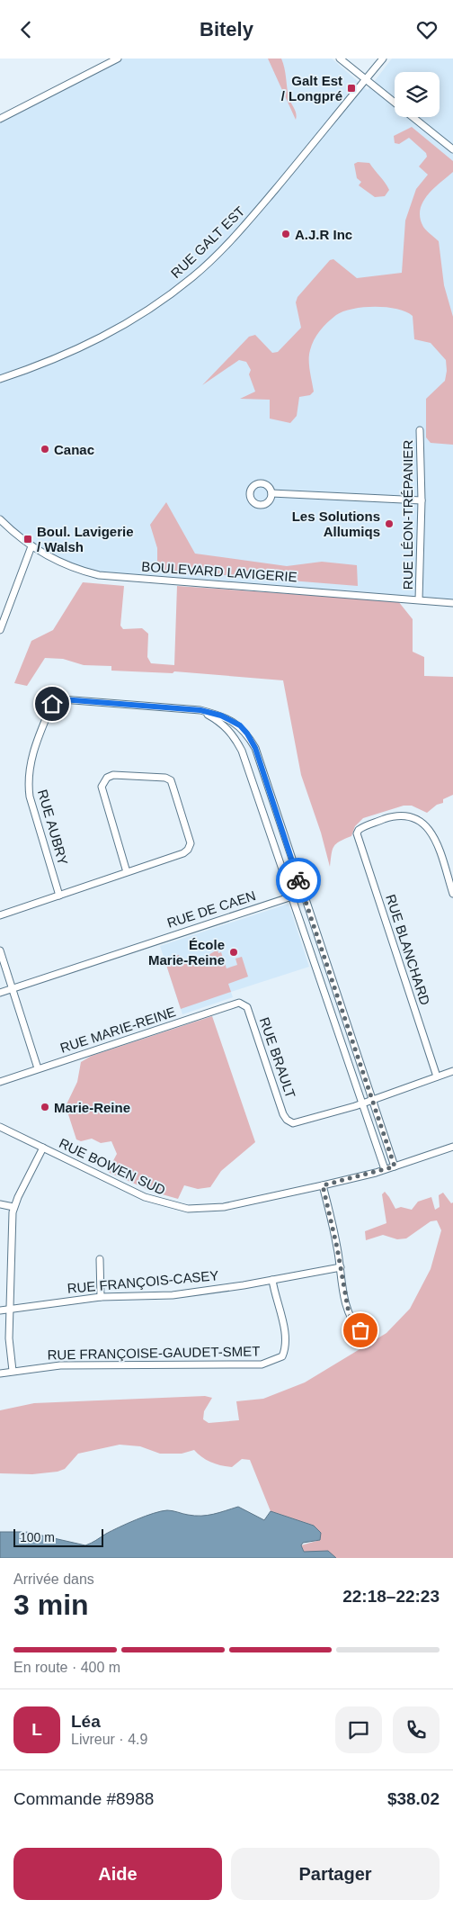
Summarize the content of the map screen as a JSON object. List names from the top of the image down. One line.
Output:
{"streets":{"street":["RUE GALT EST","RUE LÉON-TRÉPANIER","BOULEVARD LAVIGERIE","RUE AUBRY","RUE DE CAEN","RUE BLANCHARD","RUE MARIE-REINE","RUE BRAULT","RUE BOWEN SUD","RUE FRANÇOIS-CASEY","RUE FRANÇOISE-GAUDET-SMET"]},"crossings":[["RUE LÉON-TRÉPANIER","BOULEVARD LAVIGERIE"],["RUE AUBRY","RUE DE CAEN"],["RUE AUBRY","RUE BRAULT"],["RUE AUBRY","RUE BOWEN SUD"],["RUE MARIE-REINE","RUE BRAULT"],["RUE FRANÇOIS-CASEY","RUE FRANÇOISE-GAUDET-SMET"]],"places":{"transit":["Galt Est / Longpré","Boul. Lavigerie / Walsh"],"other":["A.J.R Inc","Canac","Les Solutions Allumiqs","École Marie-Reine","Marie-Reine"]},"scale_bar":"100 m","page":{"header":"Bitely","scale":"100 m","heading":["3 min","Arrivée dans","22:18–22:23"],"panel":["Léa","Livreur · 4.9","Commande #8988","$38.02"],"bar":"En route · 400 m","round":"L","buttons":["Aide","Partager"]}}
